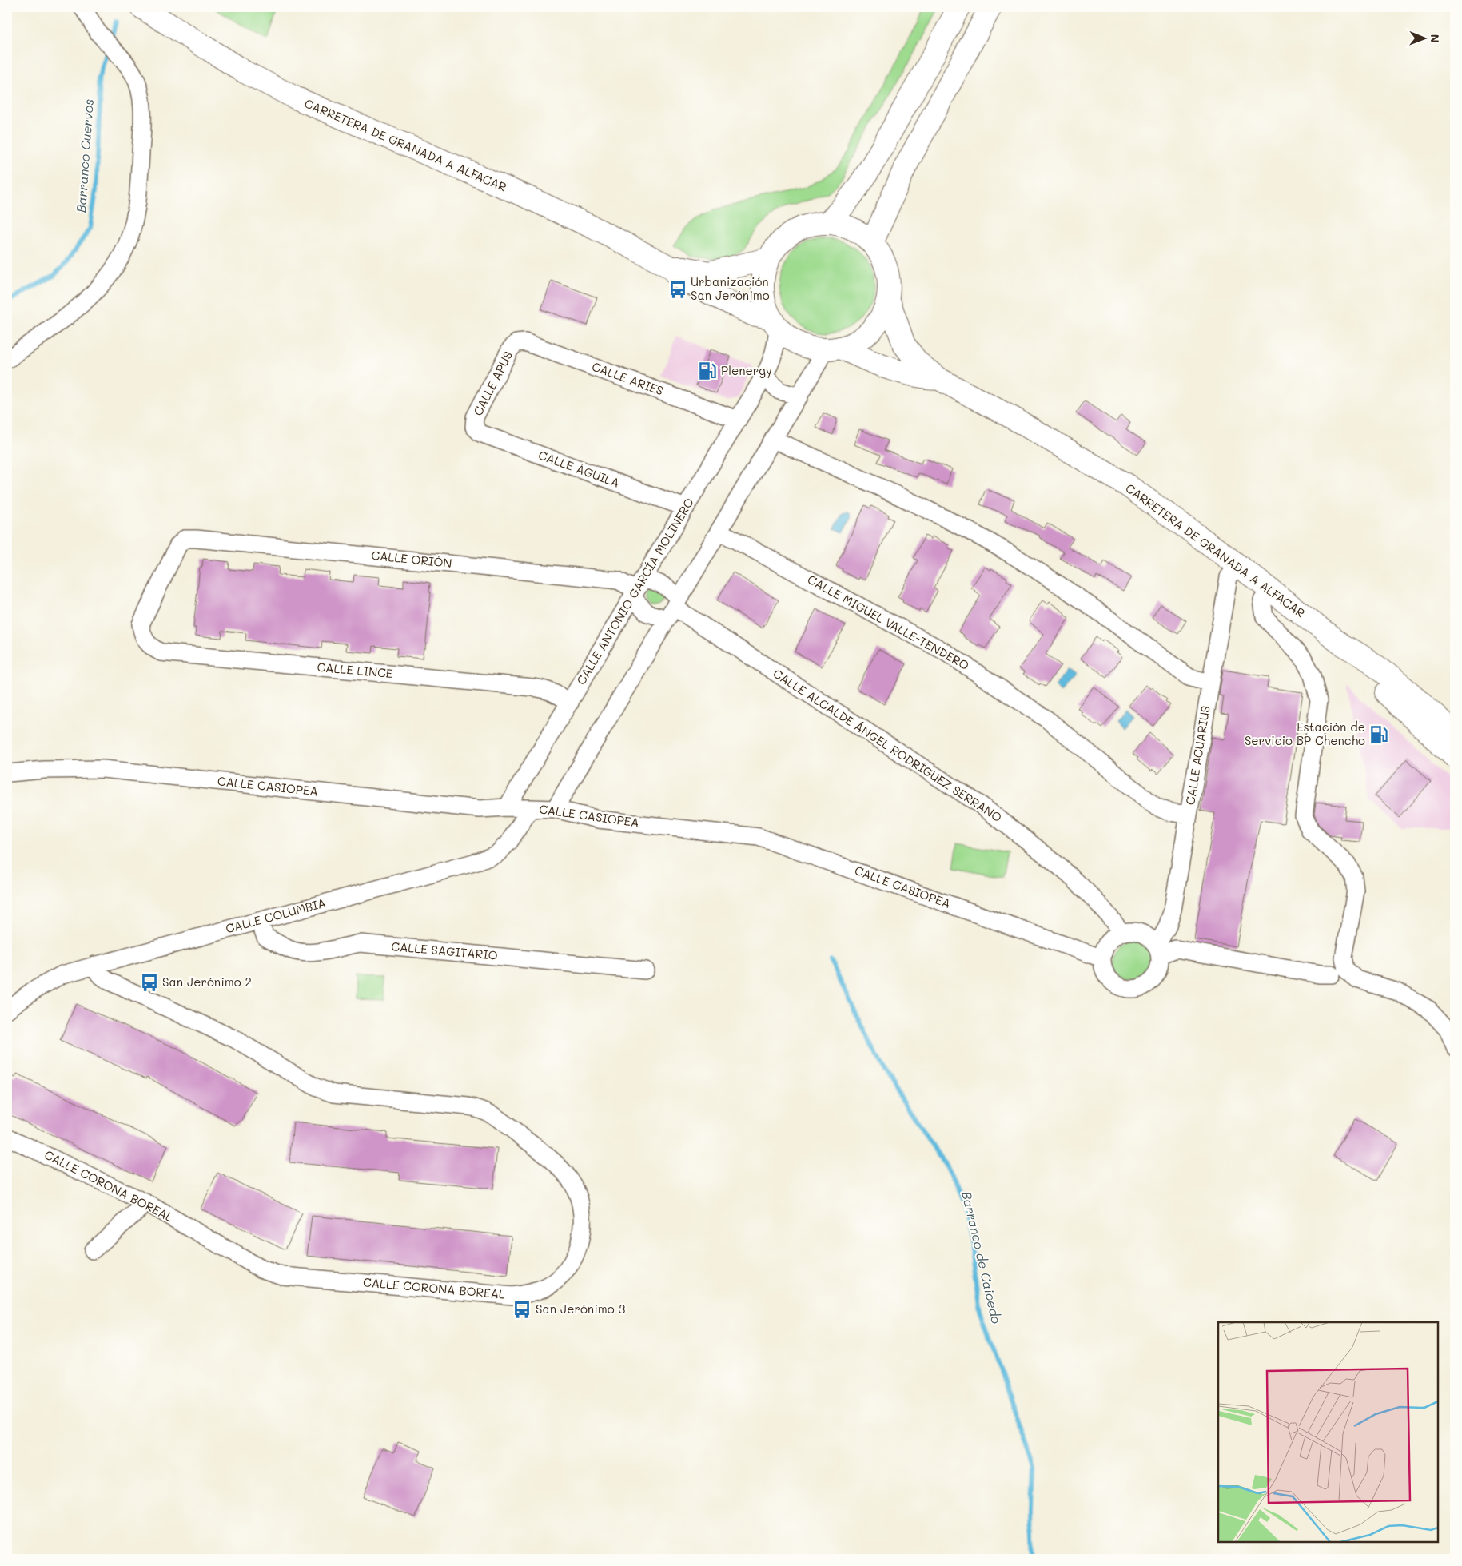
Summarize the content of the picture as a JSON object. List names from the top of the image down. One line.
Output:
{"streets":{"main road":["CARRETERA DE GRANADA A ALFACAR"],"street":["CALLE ARIES","CALLE APUS","CALLE ÁGUILA","CALLE ORIÓN","CALLE ANTONIO GARCÍA MOLINERO","CALLE MIGUEL VALLE-TENDERO","CALLE LINCE","CALLE ALCALDE ÁNGEL RODRÍGUEZ SERRANO","CALLE ACUARIUS","CALLE CASIOPEA","CALLE COLUMBIA","CALLE SAGITARIO","CALLE CORONA BOREAL"]},"crossings":[["CARRETERA DE GRANADA A ALFACAR","CALLE ANTONIO GARCÍA MOLINERO"],["CARRETERA DE GRANADA A ALFACAR","CALLE ACUARIUS"],["CALLE ARIES","CALLE APUS"],["CALLE ARIES","CALLE ANTONIO GARCÍA MOLINERO"],["CALLE APUS","CALLE ÁGUILA"],["CALLE ÁGUILA","CALLE ANTONIO GARCÍA MOLINERO"],["CALLE ORIÓN","CALLE ANTONIO GARCÍA MOLINERO"],["CALLE ORIÓN","CALLE LINCE"],["CALLE ANTONIO GARCÍA MOLINERO","CALLE LINCE"],["CALLE ANTONIO GARCÍA MOLINERO","CALLE CASIOPEA"],["CALLE MIGUEL VALLE-TENDERO","CALLE ACUARIUS"],["CALLE ALCALDE ÁNGEL RODRÍGUEZ SERRANO","CALLE ACUARIUS"],["CALLE ALCALDE ÁNGEL RODRÍGUEZ SERRANO","CALLE CASIOPEA"],["CALLE ACUARIUS","CALLE CASIOPEA"],["CALLE CASIOPEA","CALLE COLUMBIA"],["CALLE COLUMBIA","CALLE SAGITARIO"],["CALLE COLUMBIA","CALLE CORONA BOREAL"]],"water":["Barranco Cuervos","Barranco de Caicedo"],"places":{"bus stop":["Urbanización San Jerónimo","San Jerónimo 2","San Jerónimo 3"],"fuel station":["Plenergy","Estación de Servicio BP Chencho"]},"north":"right"}
